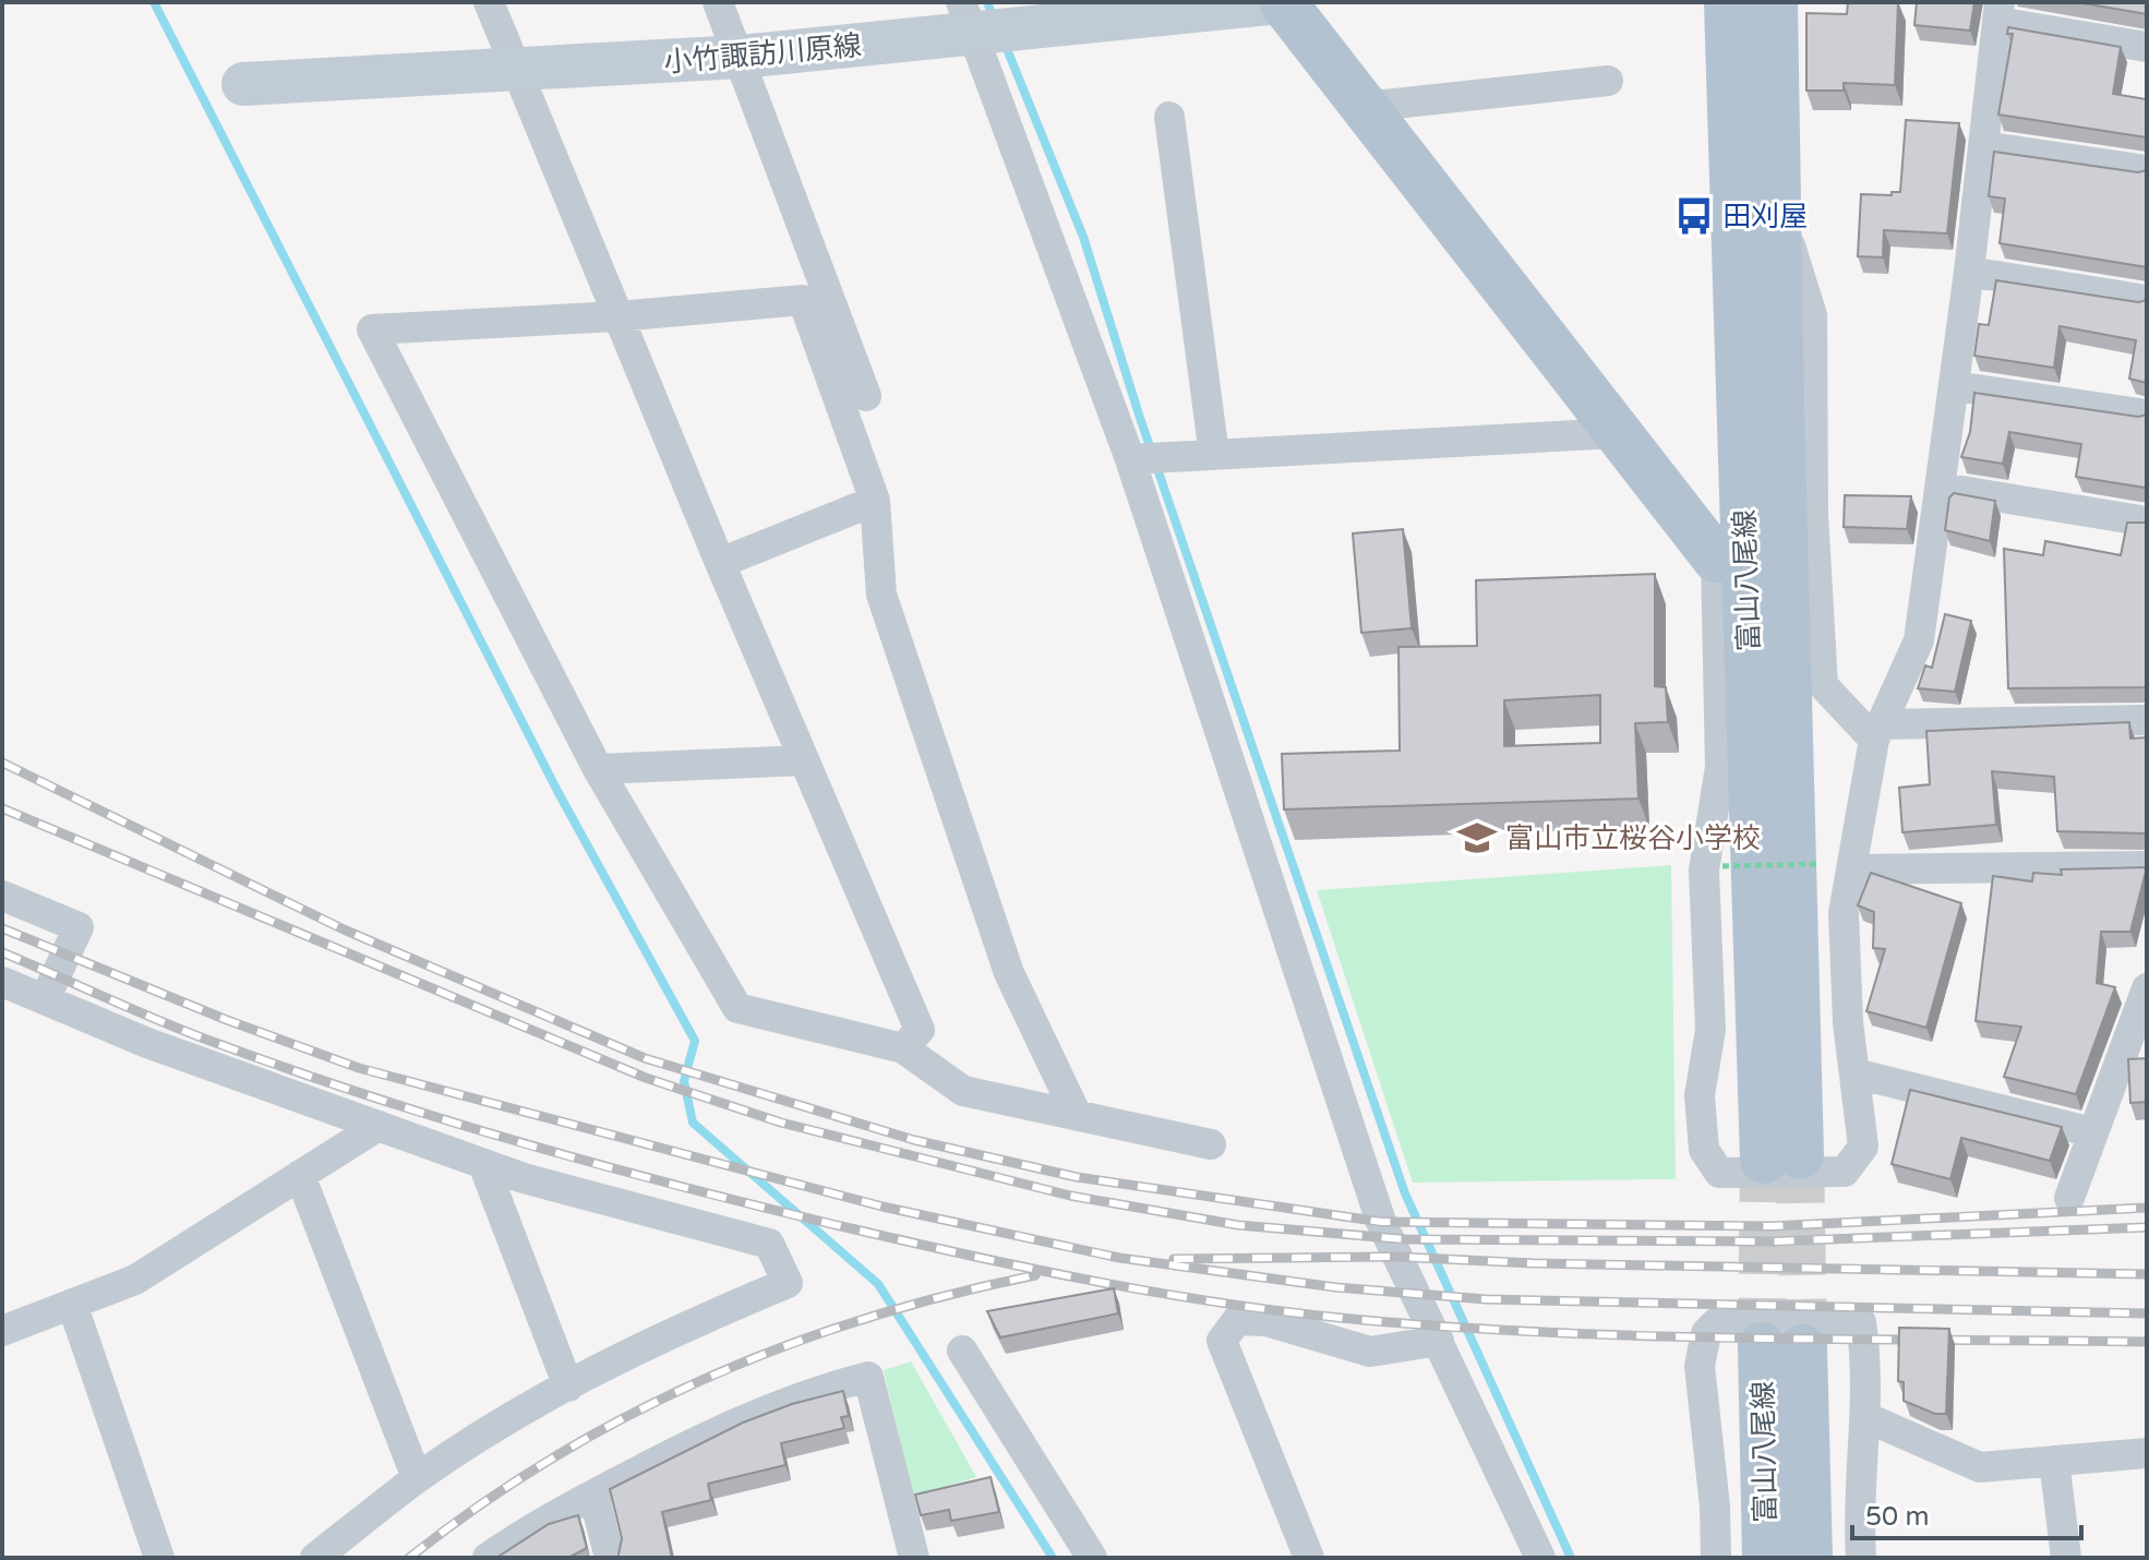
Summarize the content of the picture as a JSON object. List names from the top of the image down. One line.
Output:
{"streets":{"main road":["小竹諏訪川原線","富山八尾線"]},"crossings":[["小竹諏訪川原線","富山八尾線"]],"places":{"bus stop":["田刈屋"],"school or university":["富山市立桜谷小学校"]},"scale_bar":"50 m"}
